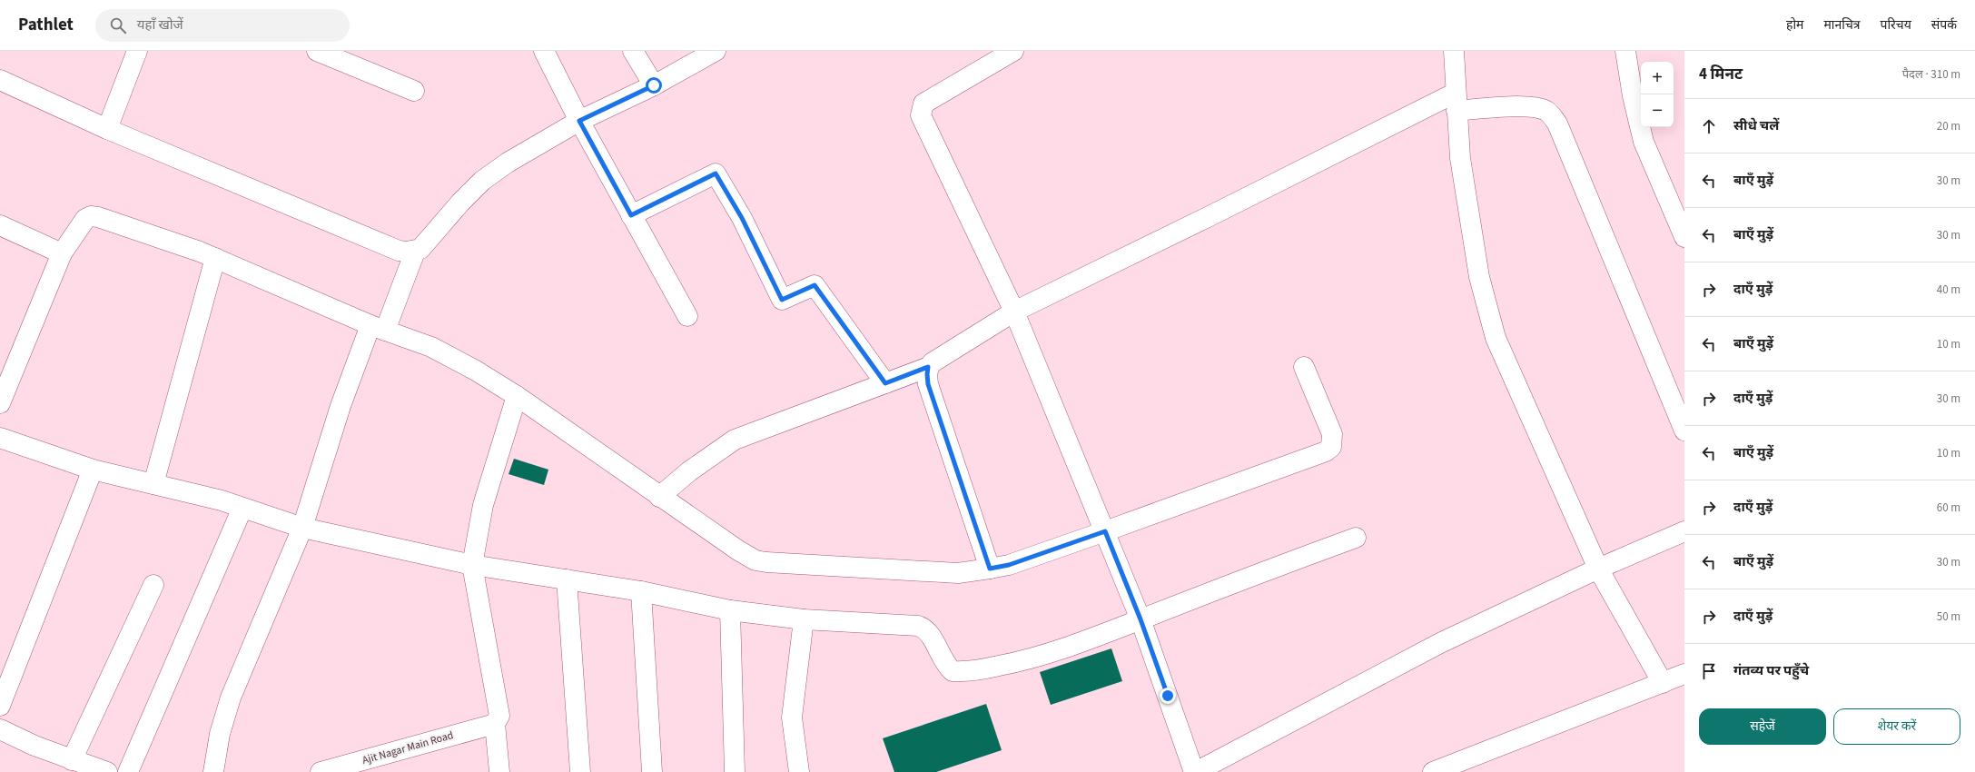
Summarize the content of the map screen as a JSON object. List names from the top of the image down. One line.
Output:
{"streets":{"street":["Ajit Nagar Main Road"]},"page":{"header":"Pathlet","search":"यहाँ खोजें","nav":["होम","मानचित्र","परिचय","संपर्क"],"heading":["4 मिनट","पैदल · 310 m"],"map_buttons":["+","−"],"list":[["सीधे चलें","20 m"],["बाएँ मुड़ें","30 m"],["बाएँ मुड़ें","30 m"],["दाएँ मुड़ें","40 m"],["बाएँ मुड़ें","10 m"],["दाएँ मुड़ें","30 m"],["बाएँ मुड़ें","10 m"],["दाएँ मुड़ें","60 m"],["बाएँ मुड़ें","30 m"],["दाएँ मुड़ें","50 m"],"गंतव्य पर पहुँचे"],"buttons":["सहेजें","शेयर करें"]}}
